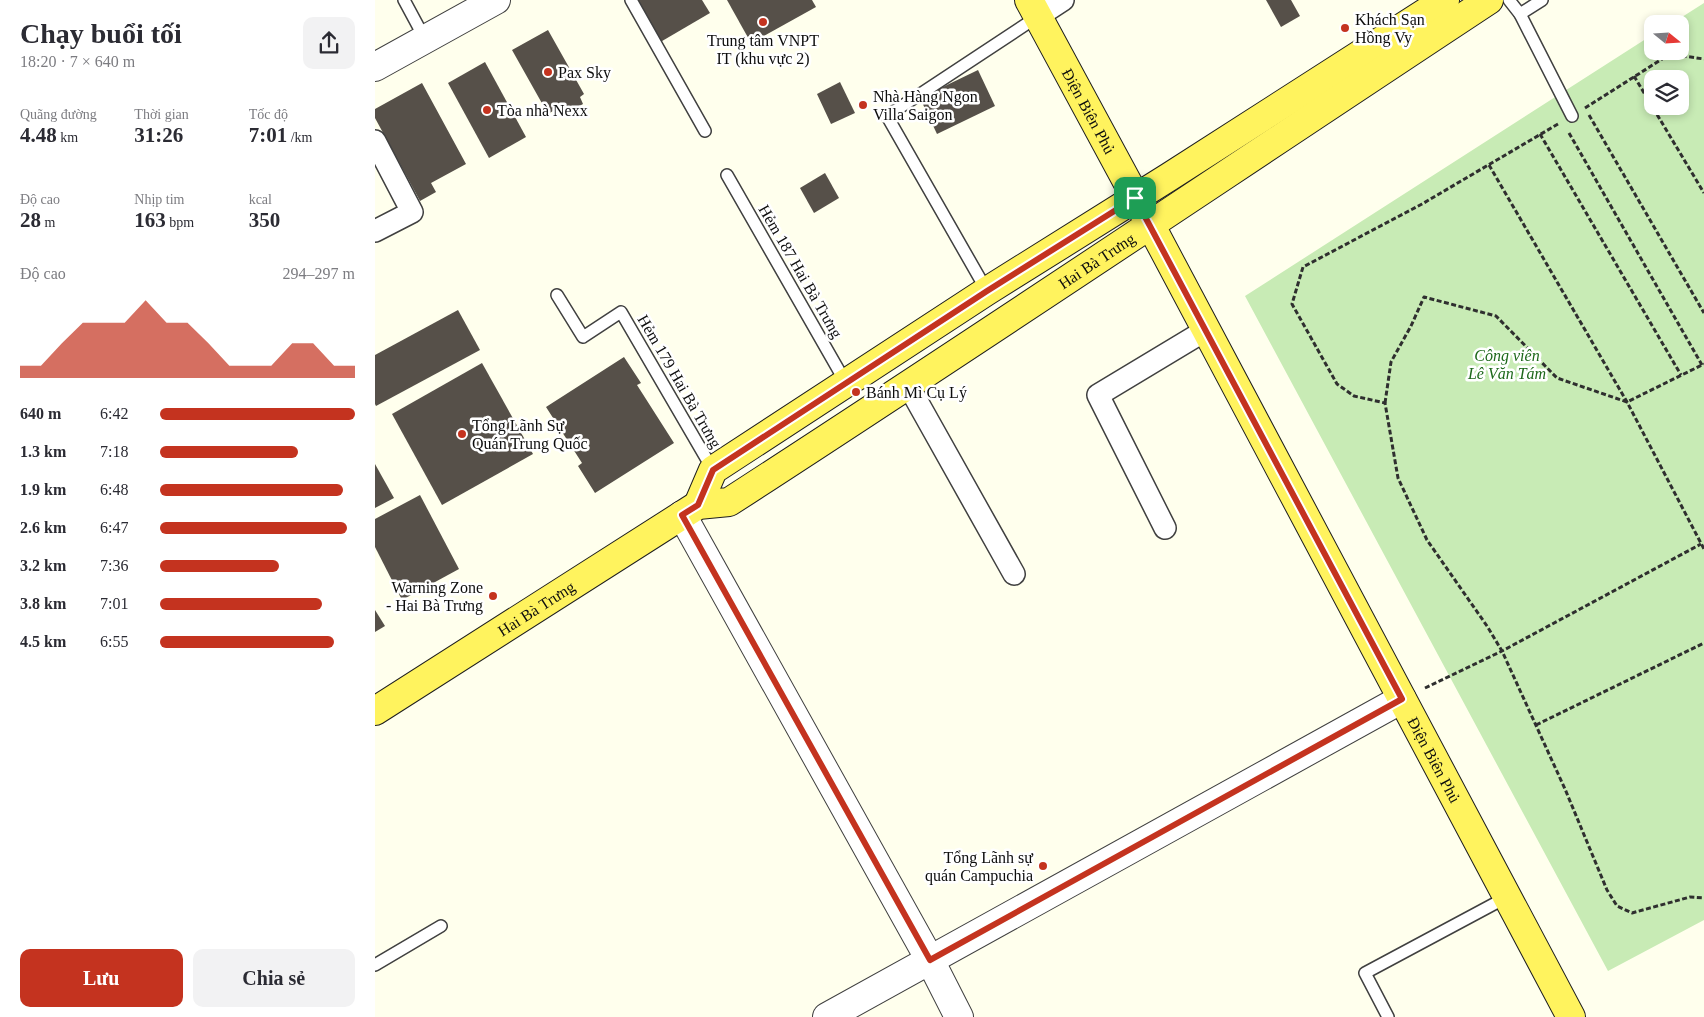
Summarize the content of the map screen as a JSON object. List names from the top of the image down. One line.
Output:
{"streets":{"main road":["Điện Biên Phủ","Hai Bà Trưng"],"lane":["Hẻm 187 Hai Bà Trưng","Hẻm 179 Hai Bà Trưng"]},"crossings":[["Điện Biên Phủ","Hai Bà Trưng"],["Hai Bà Trưng","Hẻm 187 Hai Bà Trưng"],["Hai Bà Trưng","Hẻm 179 Hai Bà Trưng"]],"parks":["Công viên Lê Văn Tám"],"places":["Trung tâm VNPT IT (khu vực 2)","Khách Sạn Hồng Vy","Pax Sky","Nhà Hàng Ngon Villa Saigon","Tòa nhà Nexx","Bánh Mì Cụ Lý","Tổng Lãnh Sự Quán Trung Quốc","Warning Zone - Hai Bà Trưng","Tổng Lãnh sự quán Campuchia"],"north":"right","page":{"heading":["Chạy buổi tối","18:20 · 7 × 640 m"],"stats":[["Quãng đường","4.48 km"],["Thời gian","31:26"],["Tốc độ","7:01 /km"],["Độ cao","28 m"],["Nhịp tim","163 bpm"],["kcal","350"]],"chart":["Độ cao","294–297 m"],"list":[{"name":"640 m","note":"6:42"},{"name":"1.3 km","note":"7:18"},{"name":"1.9 km","note":"6:48"},{"name":"2.6 km","note":"6:47"},{"name":"3.2 km","note":"7:36"},{"name":"3.8 km","note":"7:01"},{"name":"4.5 km","note":"6:55"}],"buttons":["Lưu","Chia sẻ"]}}
